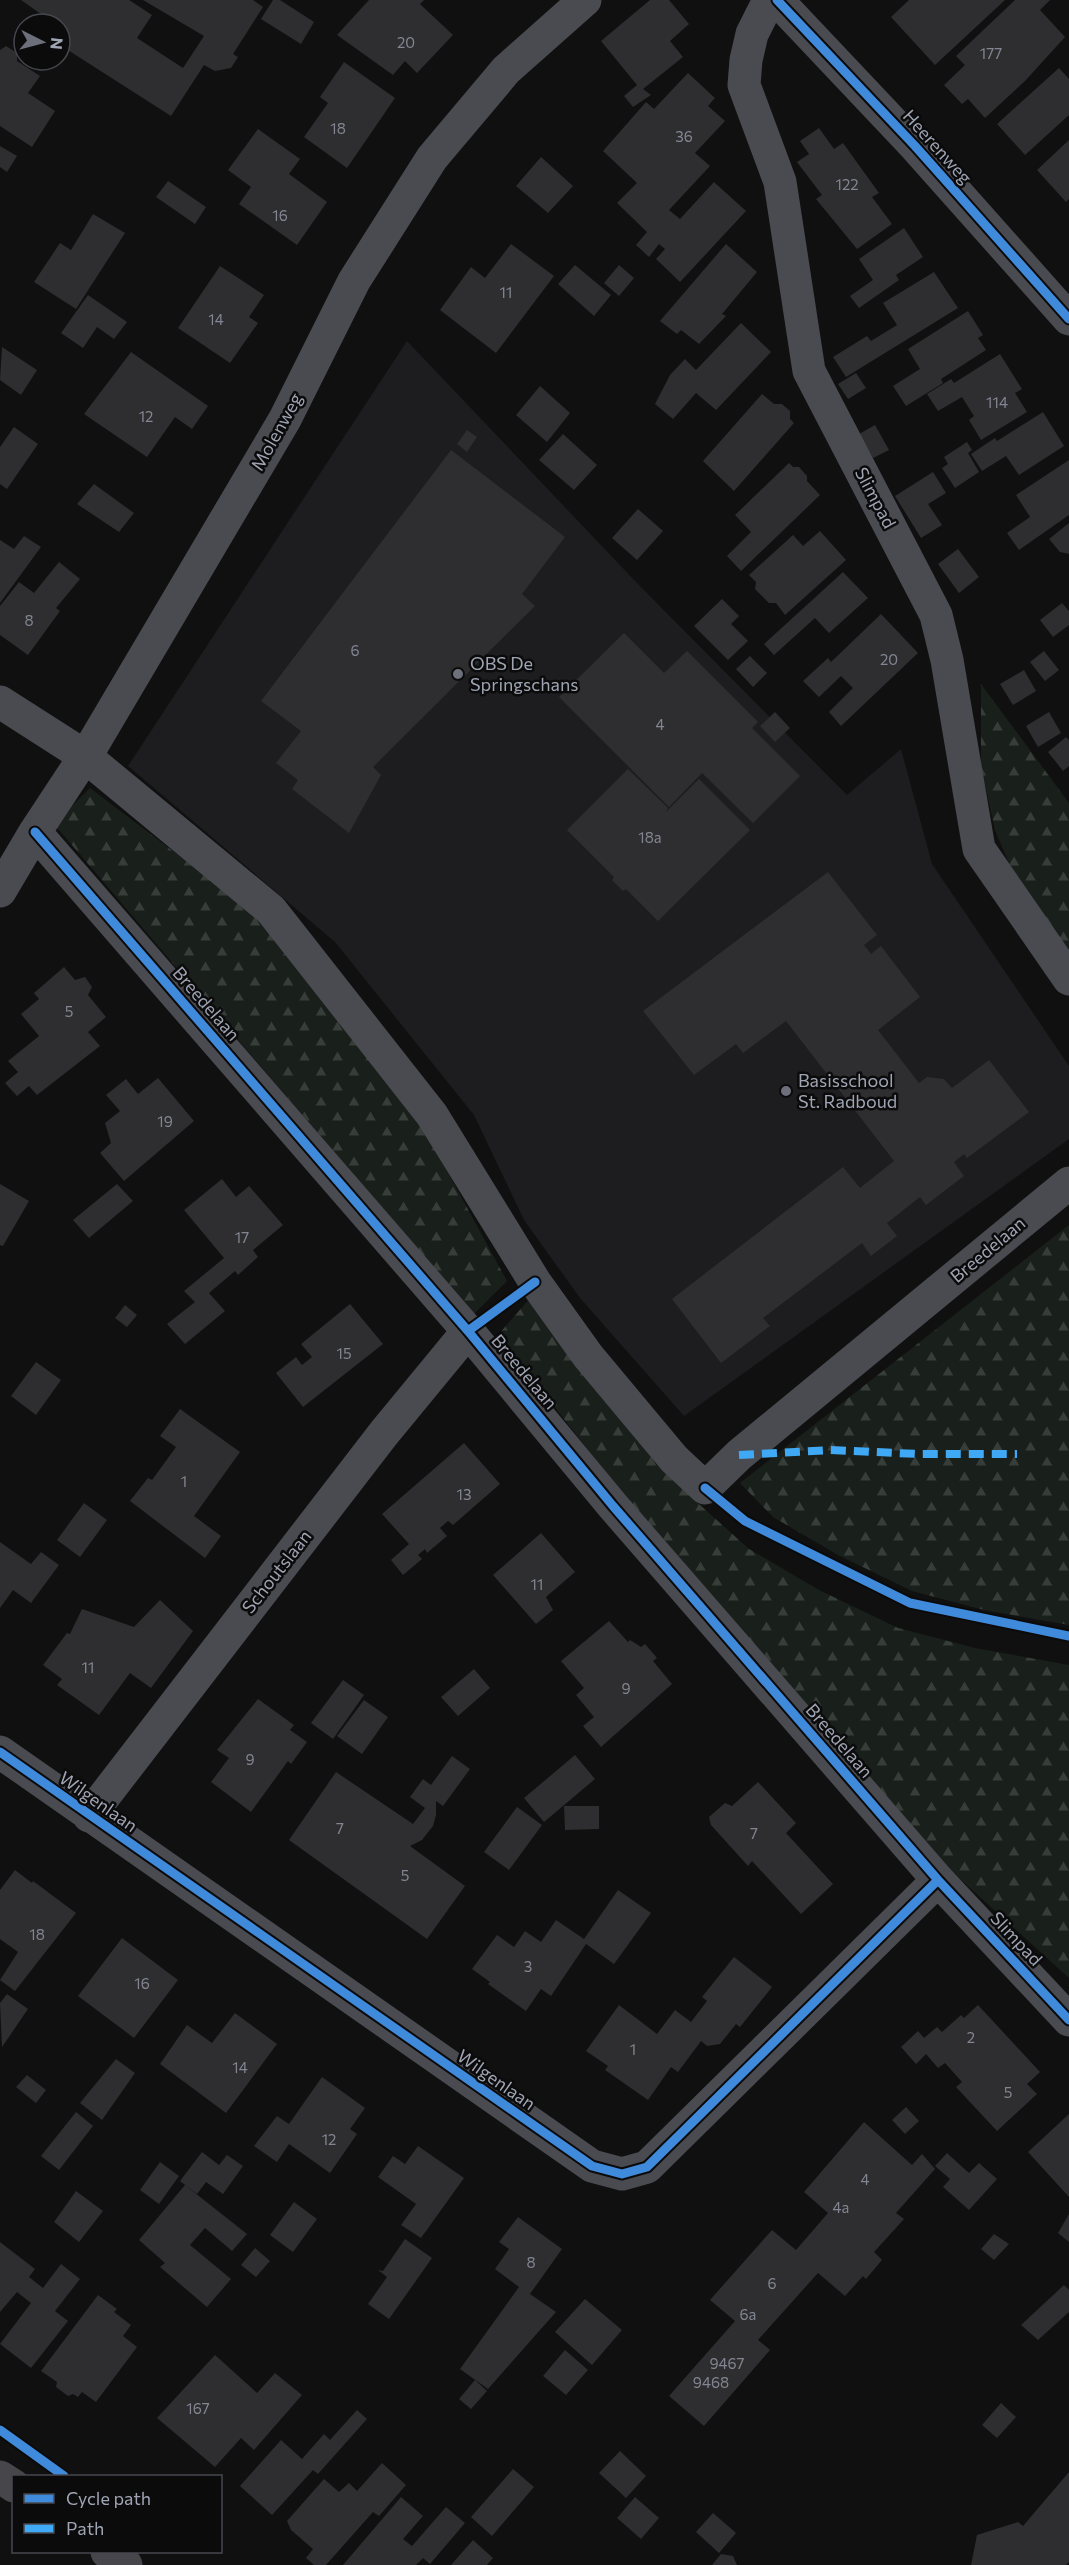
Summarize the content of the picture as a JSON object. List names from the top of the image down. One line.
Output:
{"streets":{"street":["Heerenweg","Molenweg","Slimpad","Breedelaan","Schoutslaan","Wilgenlaan"]},"crossings":[["Molenweg","Breedelaan"],["Slimpad","Breedelaan"],["Slimpad","Wilgenlaan"],["Breedelaan","Schoutslaan"],["Breedelaan","Wilgenlaan"],["Schoutslaan","Wilgenlaan"]],"places":["OBS De Springschans","Basisschool St. Radboud"],"house_numbers":["20","177","18","36","122","16","11","14","114","12","8","6","20","4","18a","5","19","17","15","1","13","11","11","9","9","7","7","5","18","3","16","2","1","14","5","12","4","4a","8","6","6a","9467","9468","167"],"legend":["Cycle path","Path"],"north":"right"}
